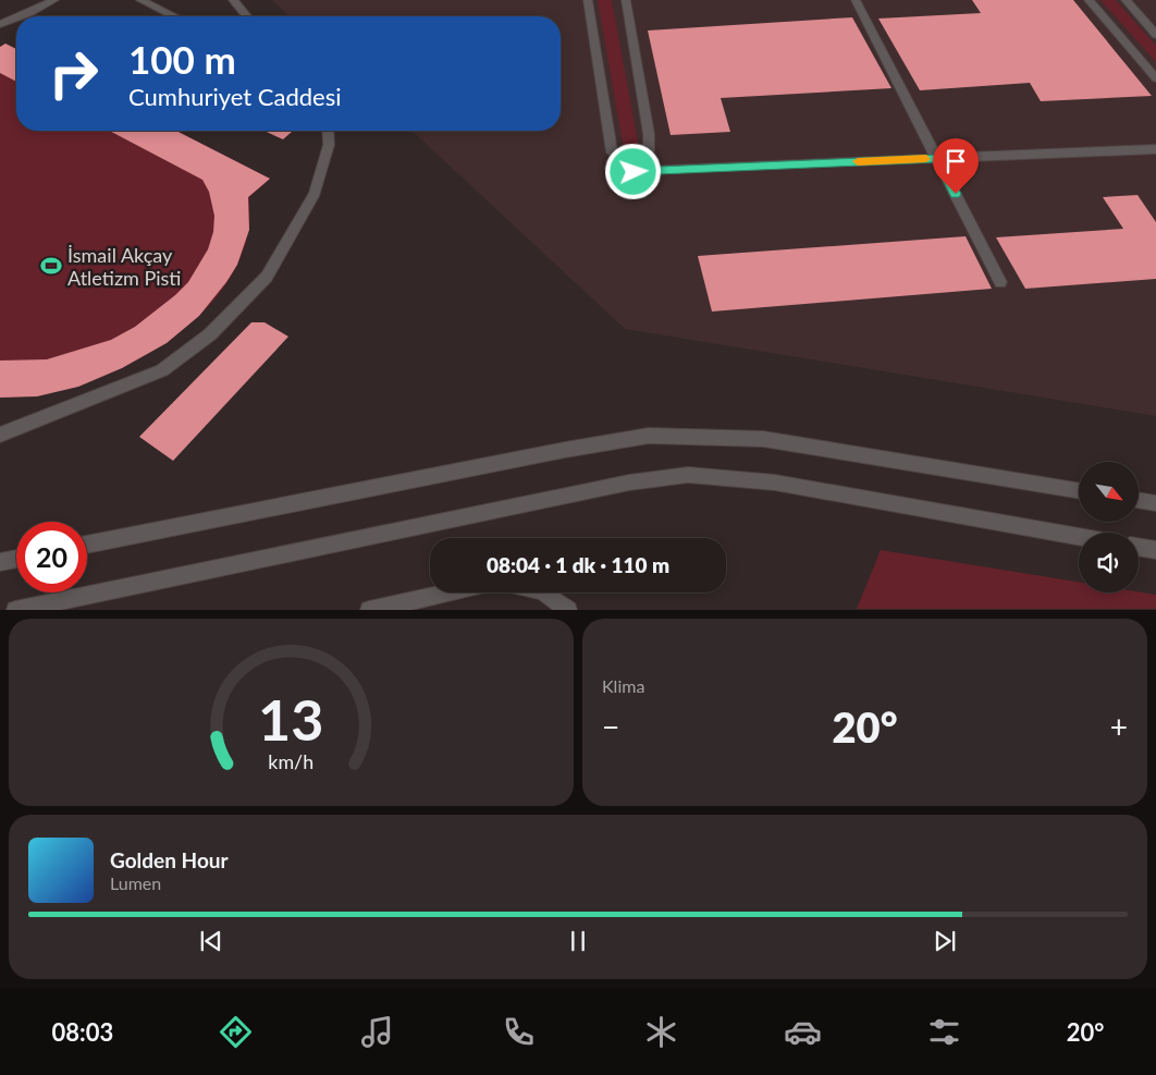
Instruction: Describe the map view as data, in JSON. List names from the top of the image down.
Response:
{
  "places": {
    "sports": ["İsmail Akçay Atletizm Pisti"]
  },
  "north": "bottom right",
  "page": {
    "turn": ["100 m", "Cumhuriyet Caddesi"],
    "limit": "20",
    "trip": "08:04 · 1 dk · 110 m",
    "tile": "Klima",
    "heat": ["−", "20°", "+"],
    "song": ["Golden Hour", "Lumen"],
    "tabs": ["08:03", "20°"],
    "gauge": ["13", "km/h"]
  }
}
